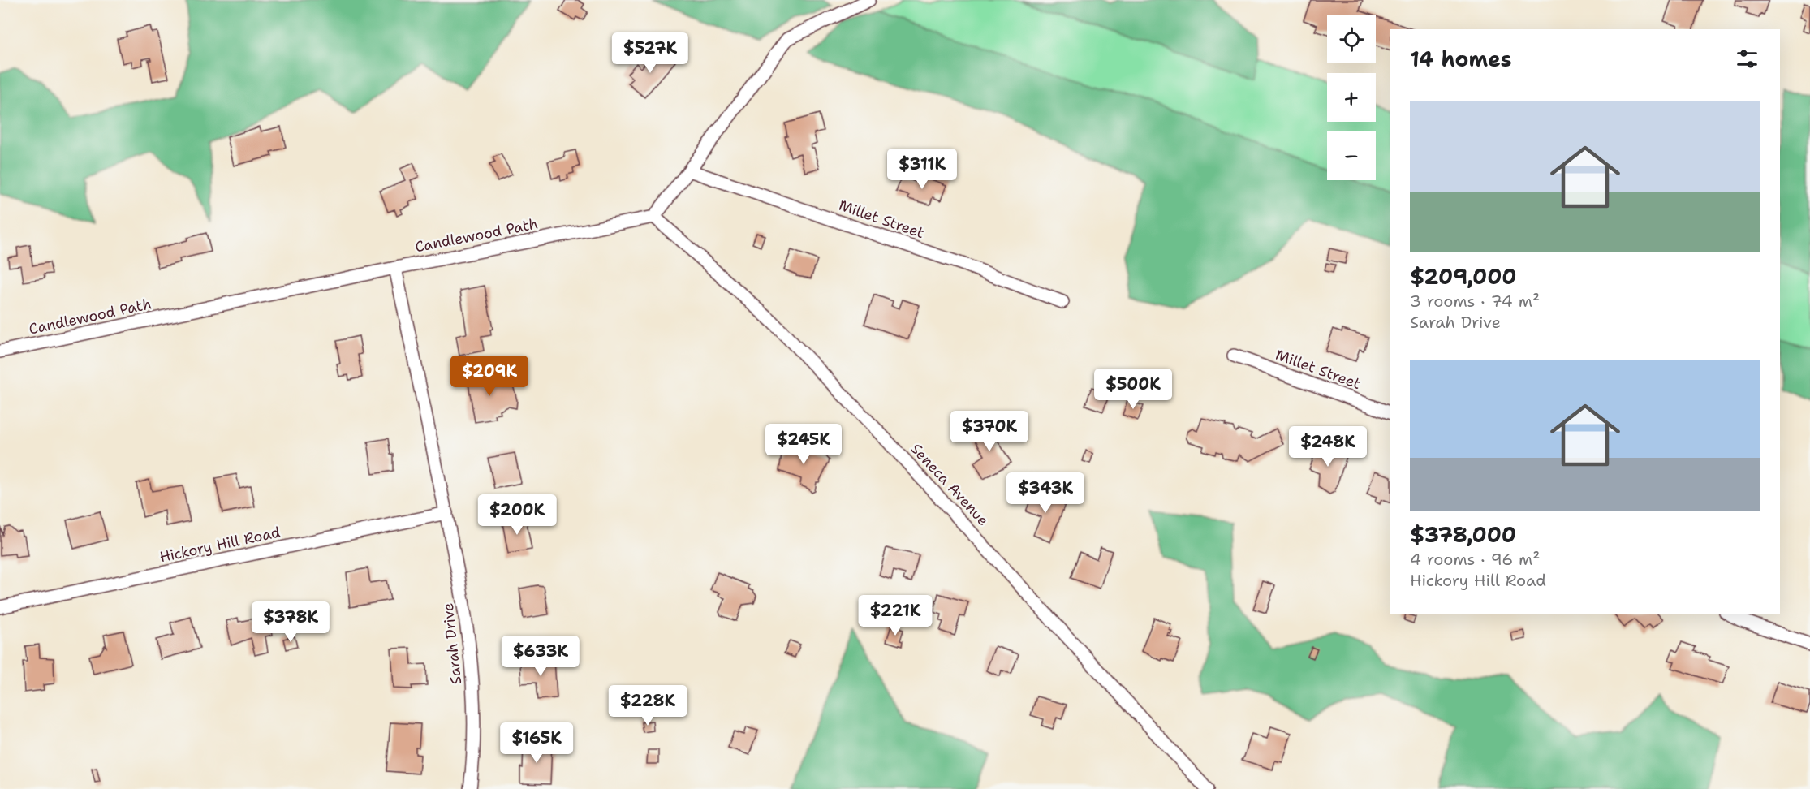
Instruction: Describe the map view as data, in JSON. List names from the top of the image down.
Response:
{
  "streets": {
    "street": [
      "Millet Street",
      "Candlewood Path",
      "Seneca Avenue",
      "Hickory Hill Road",
      "Sarah Drive"
    ]
  },
  "crossings": [
    ["Candlewood Path", "Seneca Avenue"],
    ["Candlewood Path", "Sarah Drive"],
    ["Hickory Hill Road", "Sarah Drive"]
  ],
  "page": {
    "map_buttons": ["+", "−"],
    "heading": "14 homes",
    "price": [
      "$527K",
      "$311K",
      "$209K",
      "$500K",
      "$370K",
      "$245K",
      "$248K",
      "$343K",
      "$200K",
      "$221K",
      "$378K",
      "$633K",
      "$228K",
      "$165K"
    ],
    "list": [
      {
        "name": "$209,000",
        "note": "3 rooms · 74 m² · Sarah Drive"
      },
      {
        "name": "$378,000",
        "note": "4 rooms · 96 m² · Hickory Hill Road"
      }
    ]
  }
}
